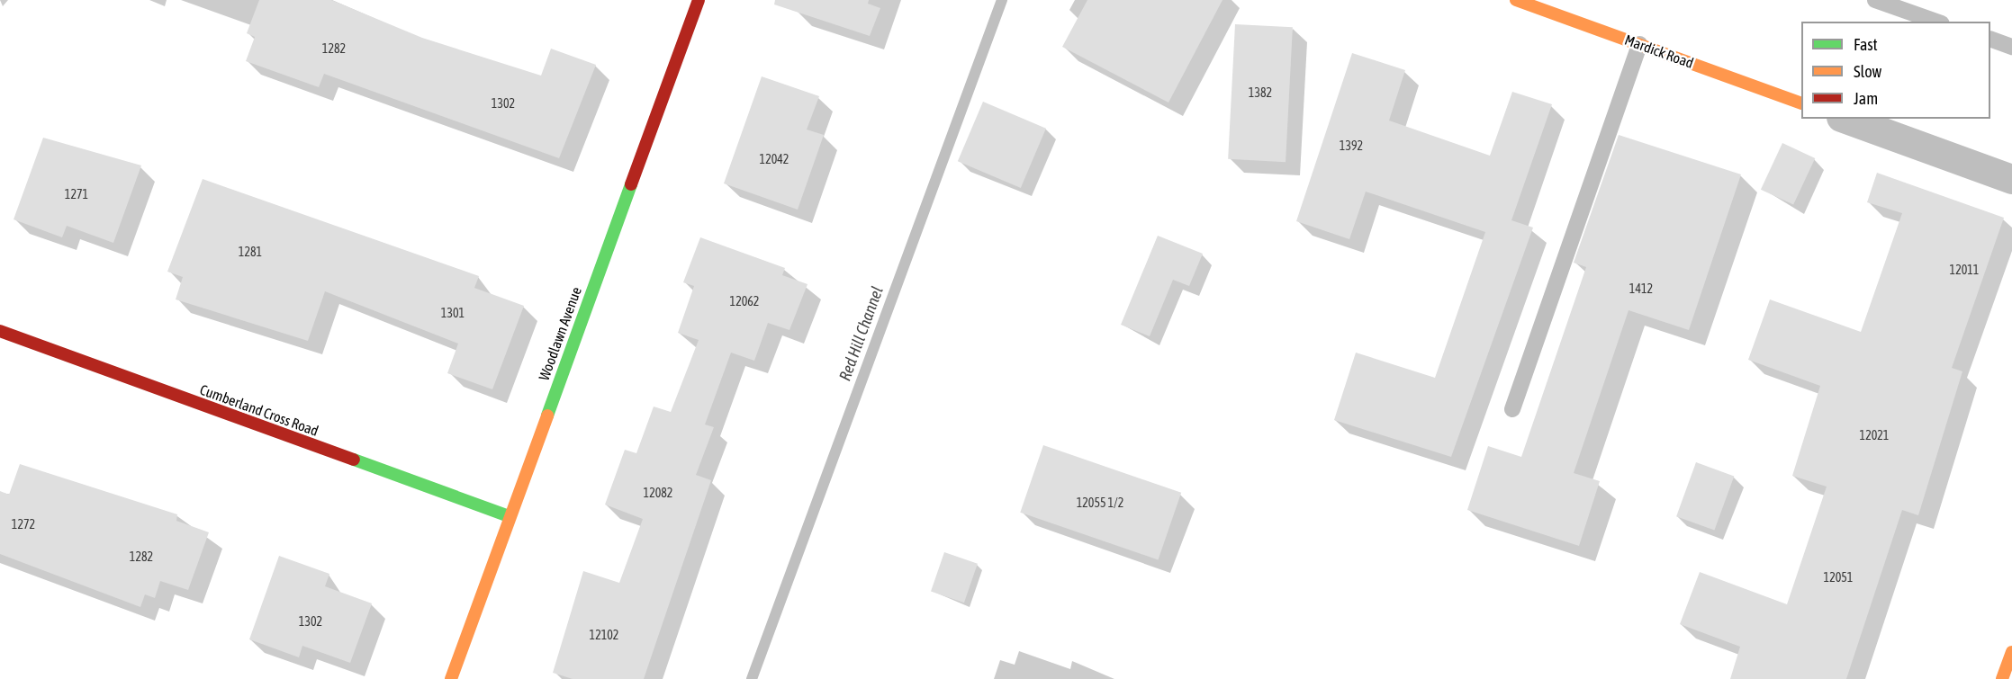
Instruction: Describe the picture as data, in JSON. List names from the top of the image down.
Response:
{
  "streets": {
    "street": ["Mardick Road", "Woodlawn Avenue", "Cumberland Cross Road"]
  },
  "crossings": [
    ["Woodlawn Avenue", "Cumberland Cross Road"]
  ],
  "water": ["Red Hill Channel"],
  "house_numbers": [
    "1282",
    "1382",
    "1302",
    "1392",
    "12042",
    "1271",
    "1281",
    "12011",
    "1412",
    "12062",
    "1301",
    "12021",
    "12082",
    "12055 1/2",
    "1272",
    "1282",
    "12051",
    "1302",
    "12102"
  ],
  "legend": ["Fast", "Slow", "Jam"]
}
